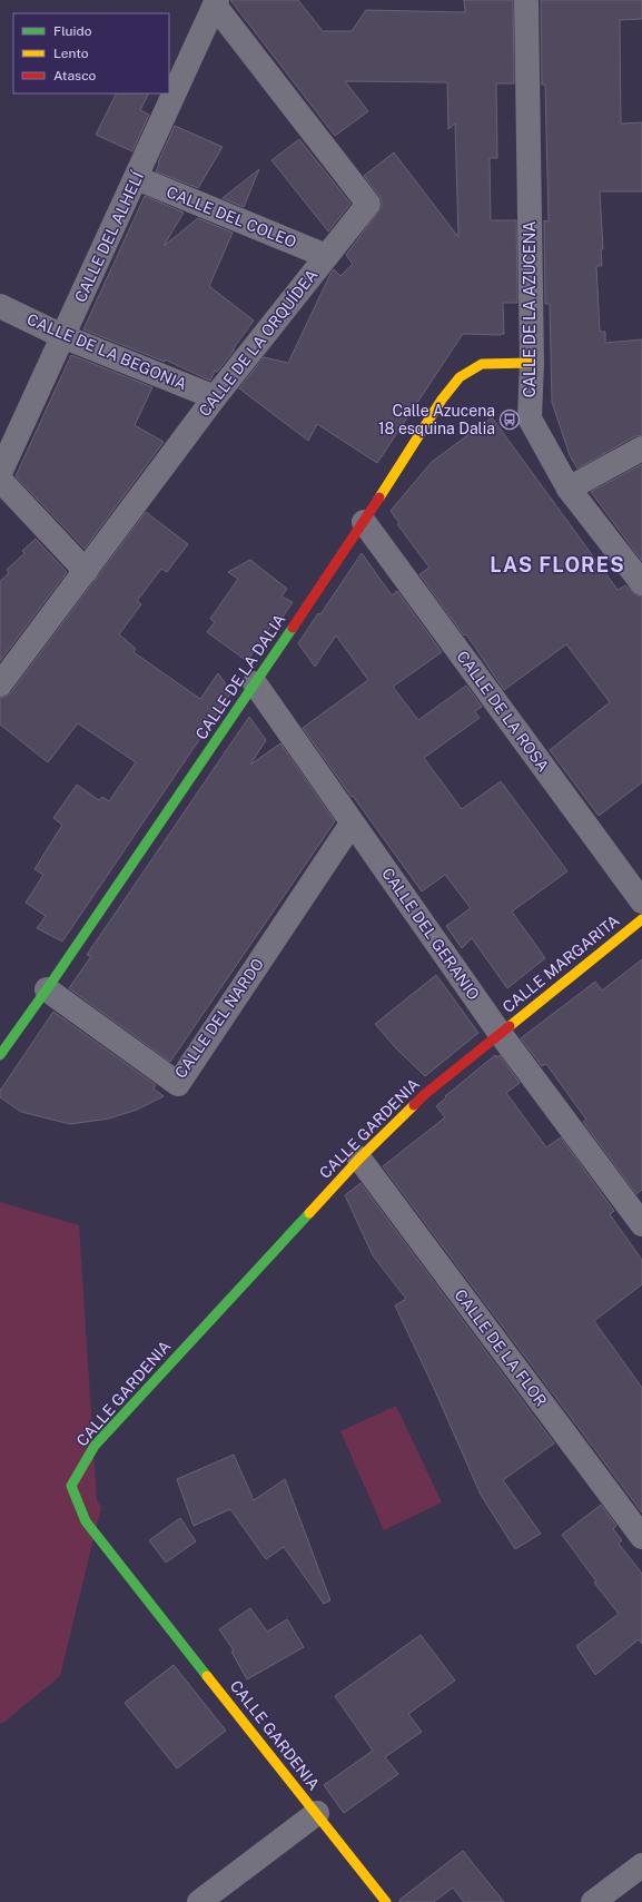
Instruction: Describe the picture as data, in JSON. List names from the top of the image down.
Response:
{
  "streets": {
    "street": [
      "CALLE DEL COLEO",
      "CALLE DEL ALHELÍ",
      "CALLE DE LA AZUCENA",
      "CALLE DE LA ORQUÍDEA",
      "CALLE DE LA BEGONIA",
      "CALLE DE LA DALIA",
      "CALLE DE LA ROSA",
      "CALLE DEL GERANIO",
      "CALLE MARGARITA",
      "CALLE DEL NARDO",
      "CALLE GARDENIA",
      "CALLE DE LA FLOR"
    ]
  },
  "crossings": [
    ["CALLE DEL COLEO", "CALLE DEL ALHELÍ"],
    ["CALLE DEL COLEO", "CALLE DE LA ORQUÍDEA"],
    ["CALLE DEL ALHELÍ", "CALLE DE LA ORQUÍDEA"],
    ["CALLE DEL ALHELÍ", "CALLE DE LA BEGONIA"],
    ["CALLE DE LA AZUCENA", "CALLE DE LA DALIA"],
    ["CALLE DE LA ORQUÍDEA", "CALLE DE LA BEGONIA"],
    ["CALLE DE LA DALIA", "CALLE DE LA ROSA"],
    ["CALLE DE LA DALIA", "CALLE DEL GERANIO"],
    ["CALLE DE LA DALIA", "CALLE DEL NARDO"],
    ["CALLE DEL GERANIO", "CALLE MARGARITA"],
    ["CALLE DEL GERANIO", "CALLE DEL NARDO"],
    ["CALLE DEL GERANIO", "CALLE GARDENIA"],
    ["CALLE MARGARITA", "CALLE GARDENIA"],
    ["CALLE GARDENIA", "CALLE DE LA FLOR"]
  ],
  "districts": ["LAS FLORES"],
  "places": {
    "bus stop": ["Calle Azucena 18 esquina Dalia"]
  },
  "legend": ["Fluido", "Lento", "Atasco"]
}
